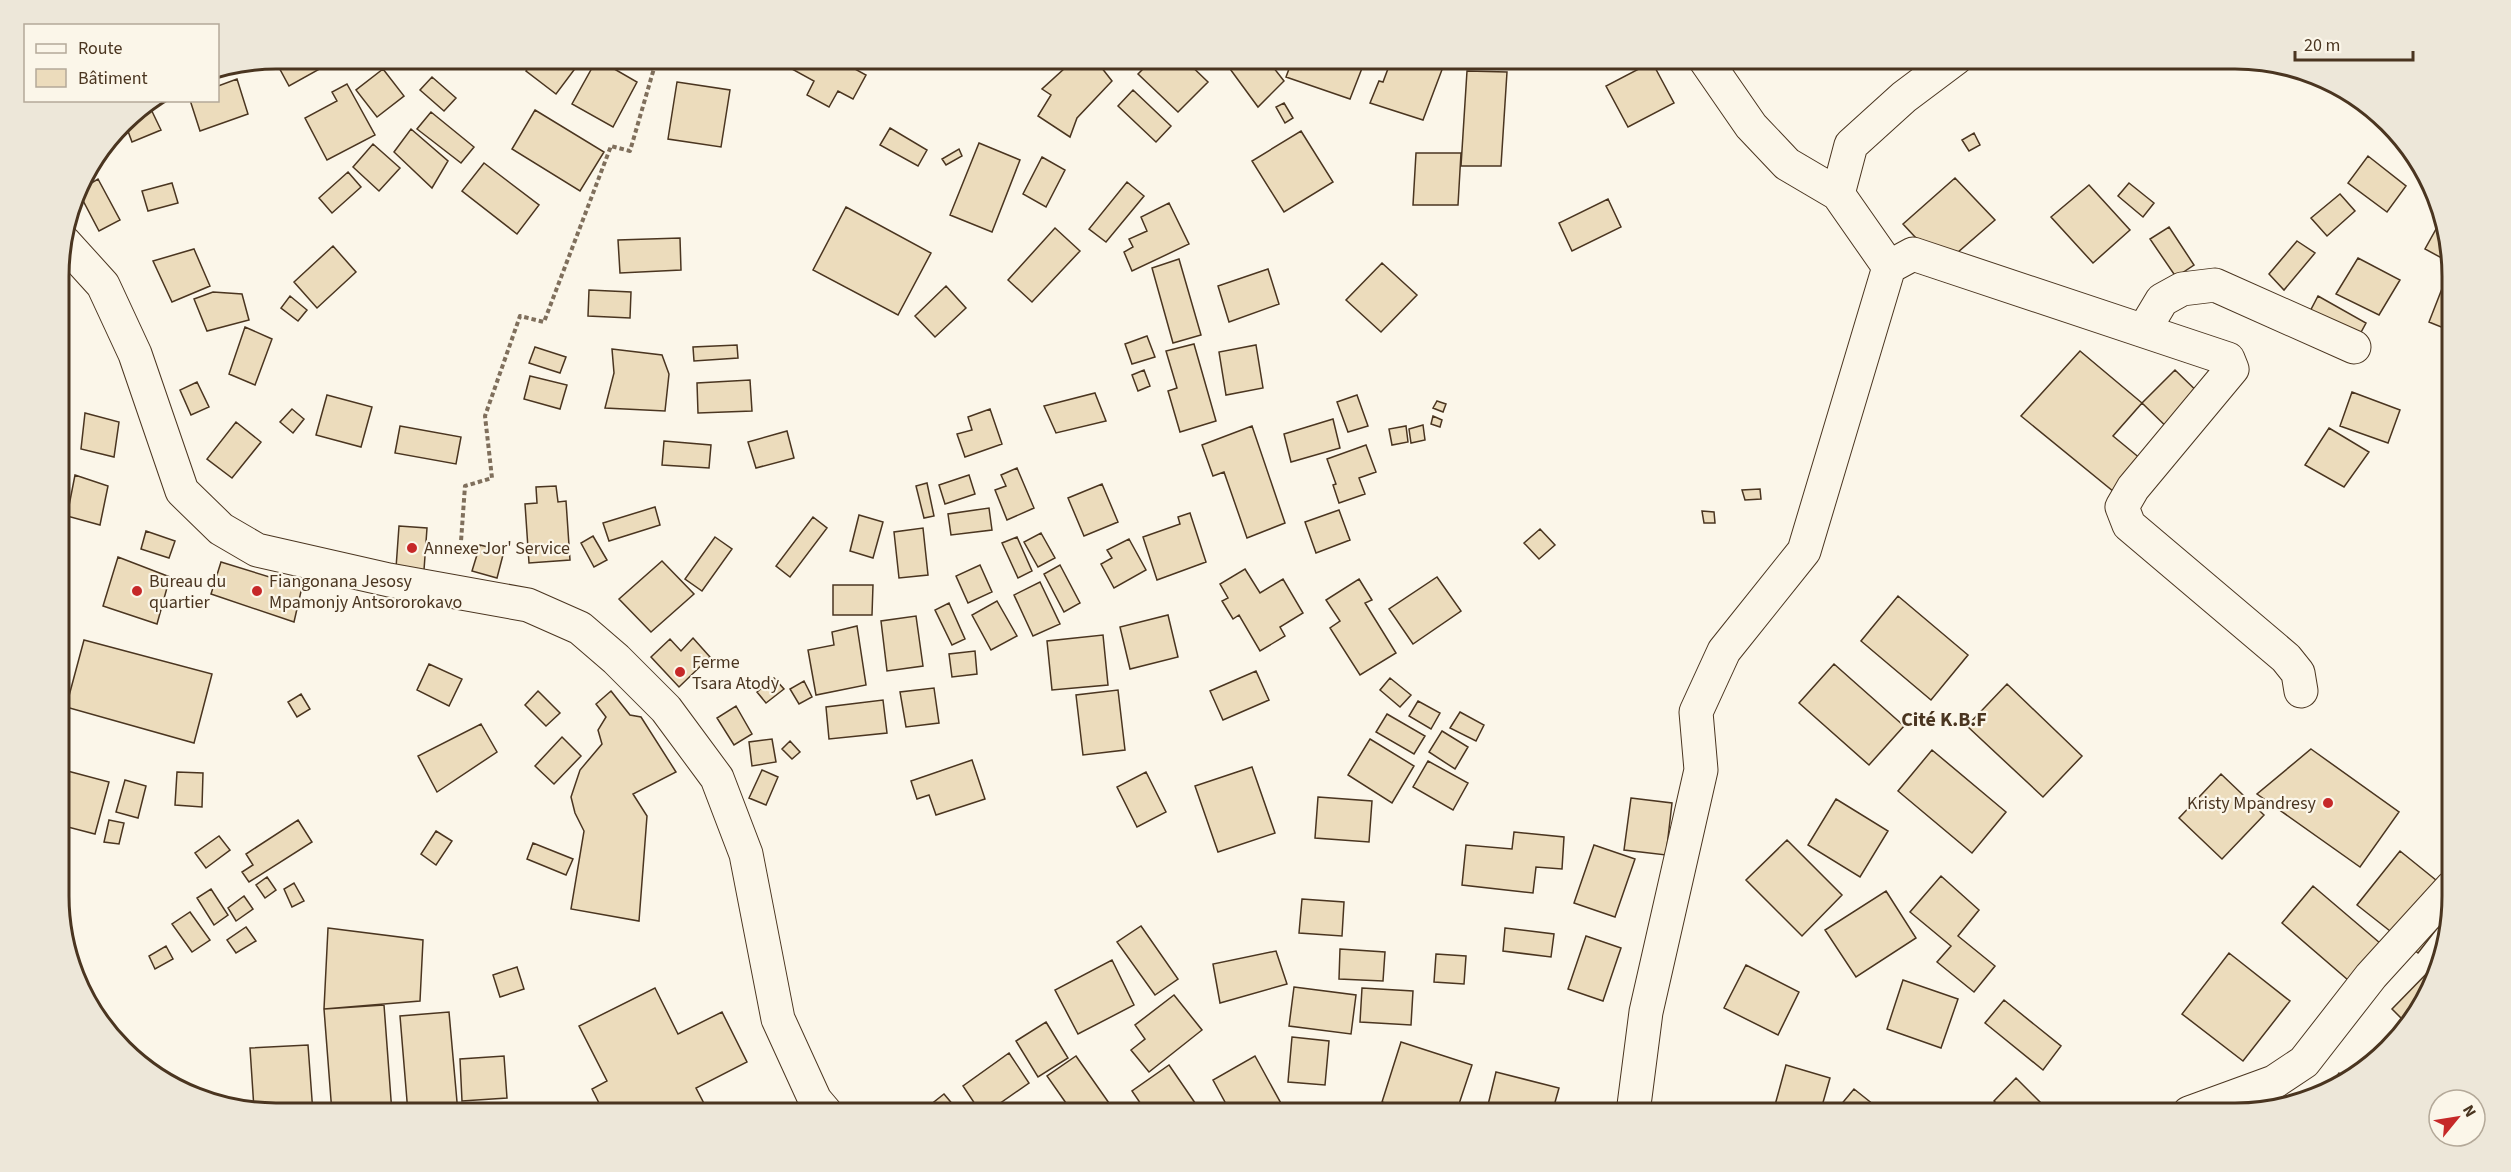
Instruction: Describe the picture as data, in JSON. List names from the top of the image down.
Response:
{
  "districts": ["Cité K.B.F"],
  "places": [
    "Annexe Jor' Service",
    "Bureau du quartier",
    "Fiangonana Jesosy Mpamonjy Antsororokavo",
    "Ferme Tsara Atody",
    "Kristy Mpandresy"
  ],
  "legend": ["Route", "Bâtiment"],
  "scale_bar": "20 m",
  "north": "top right"
}
